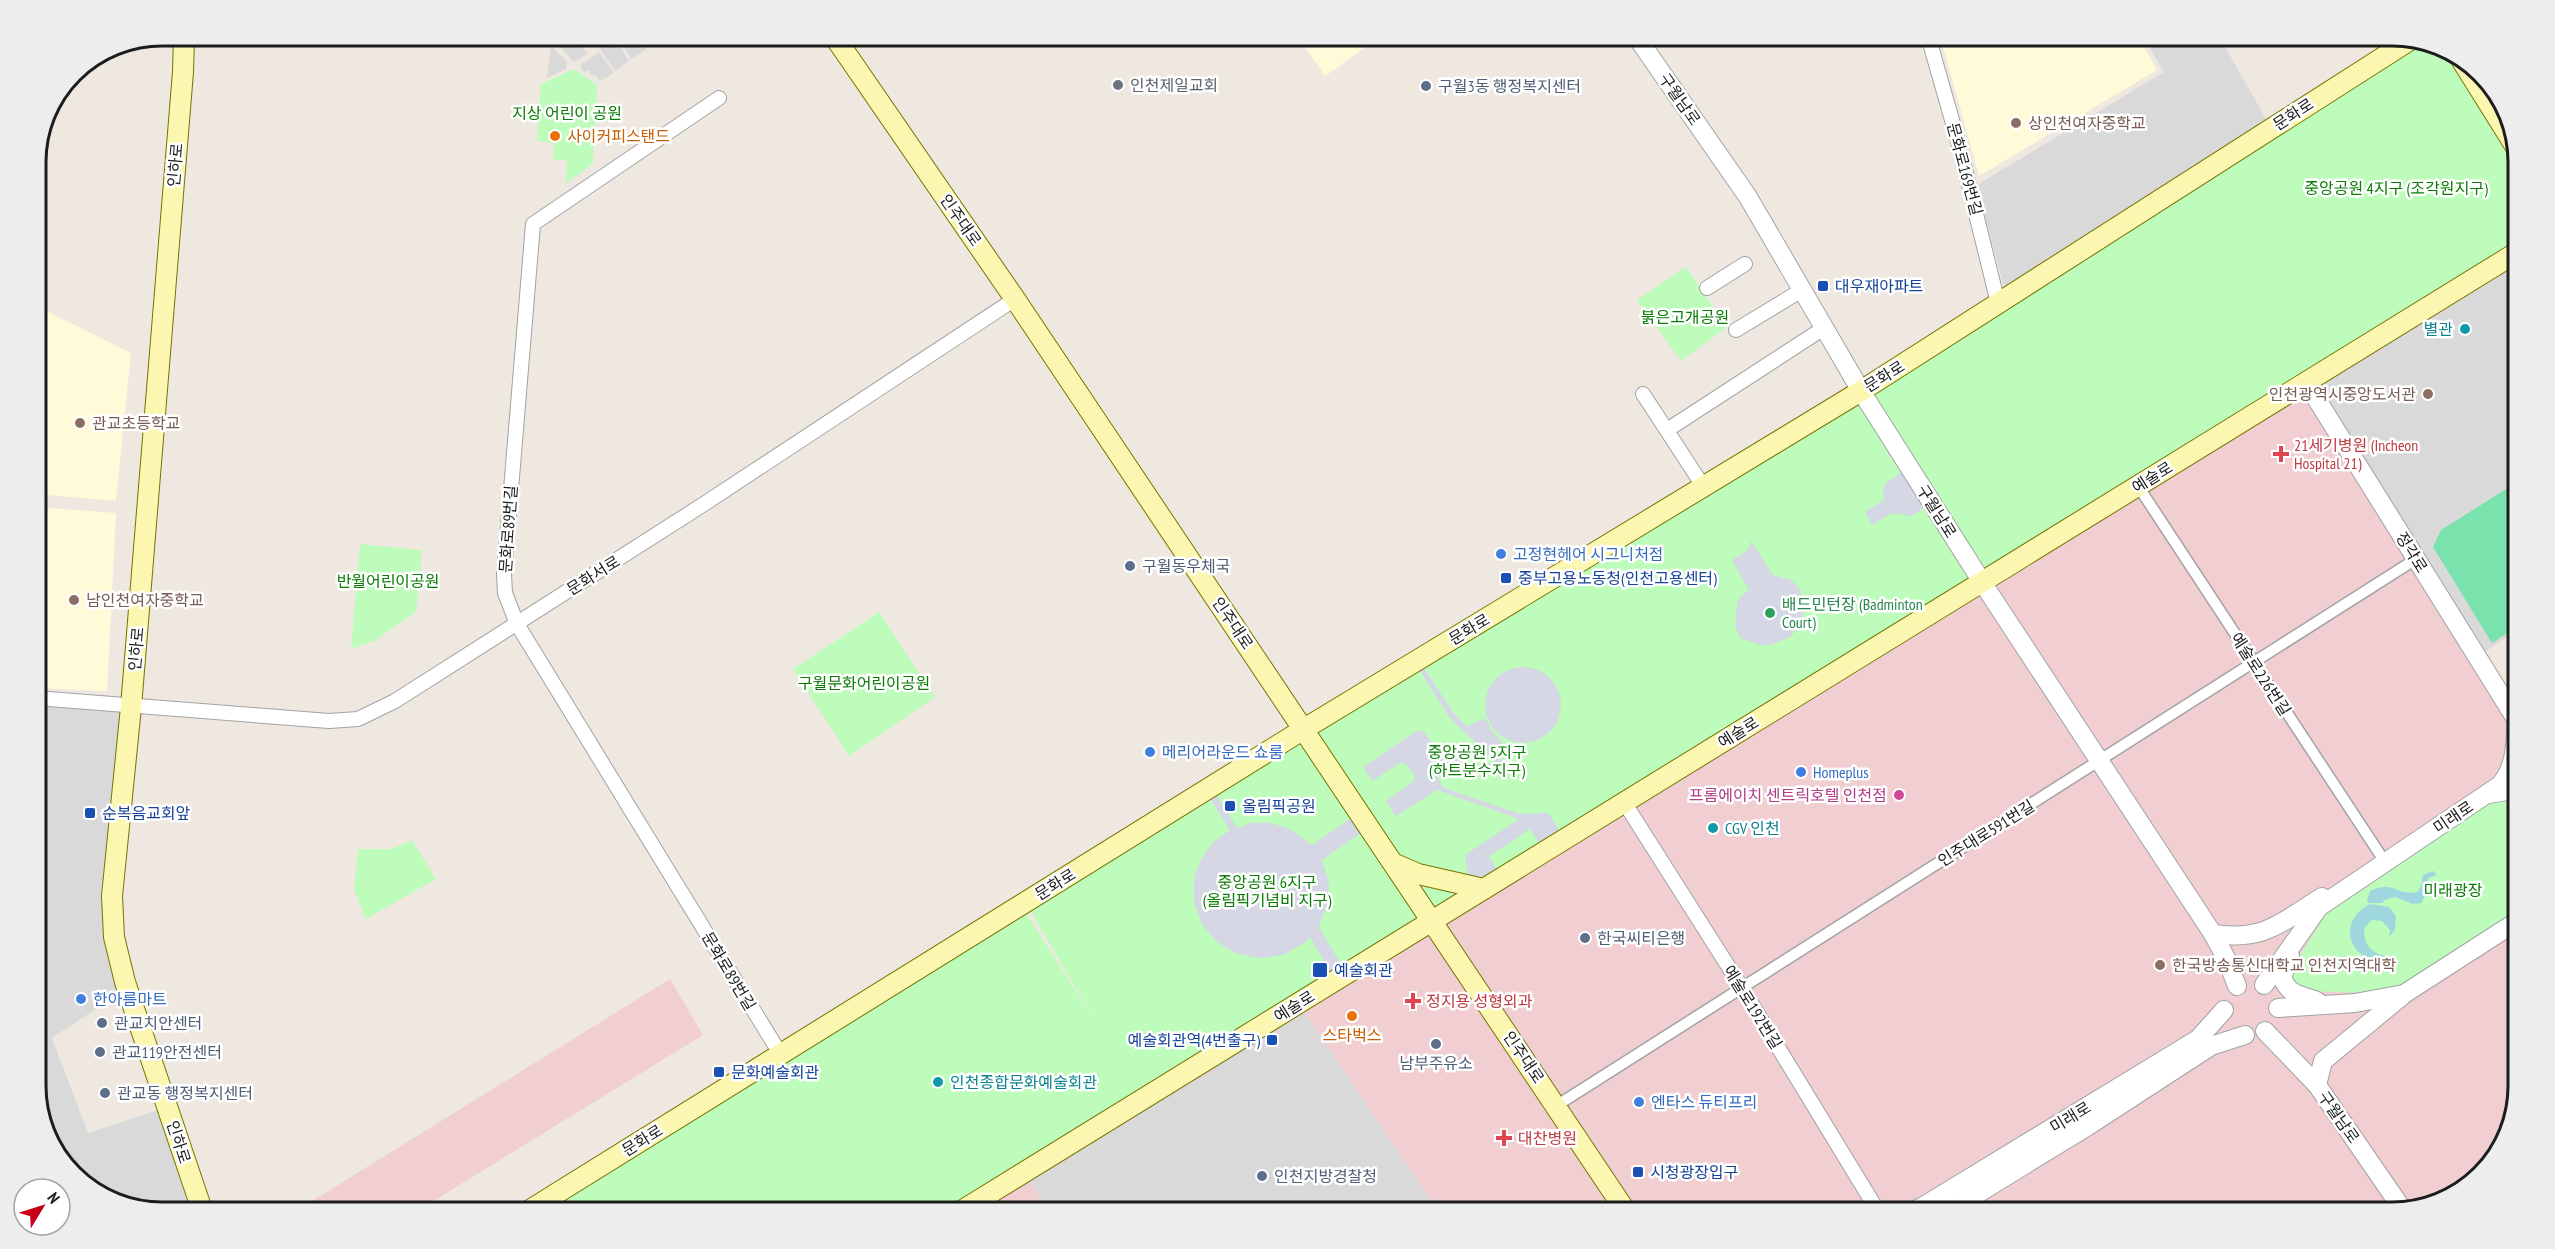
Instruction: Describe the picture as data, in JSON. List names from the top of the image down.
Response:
{
  "streets": {
    "main road": [
      "문화로",
      "인하로",
      "인주대로",
      "예술로"
    ],
    "street": [
      "구월남로",
      "문화로169번길",
      "문화로89번길",
      "정각로",
      "문화서로",
      "예술로226번길",
      "미래로",
      "인주대로591번길",
      "예술로192번길"
    ]
  },
  "crossings": [
    ["구월남로", "문화로"],
    ["구월남로", "예술로"],
    ["구월남로", "미래로"],
    ["구월남로", "인주대로591번길"],
    ["문화로", "문화로169번길"],
    ["문화로", "인주대로"],
    ["문화로", "문화로89번길"],
    ["인하로", "문화서로"],
    ["인주대로", "예술로"],
    ["인주대로", "문화서로"],
    ["인주대로", "인주대로591번길"],
    ["예술로", "정각로"],
    ["예술로", "예술로226번길"],
    ["예술로", "예술로192번길"],
    ["문화로89번길", "문화서로"],
    ["정각로", "인주대로591번길"],
    ["예술로226번길", "미래로"],
    ["예술로226번길", "인주대로591번길"],
    ["인주대로591번길", "예술로192번길"]
  ],
  "parks": [
    "지상 어린이 공원",
    "중앙공원 4지구 (조각원지구)",
    "붉은고개공원",
    "반월어린이공원",
    "구월문화어린이공원",
    "중앙공원 5지구 (하트분수지구)",
    "중앙공원 6지구 (올림픽기념비 지구)",
    "미래광장"
  ],
  "places": {
    "other": [
      "인천제일교회",
      "구월3동 행정복지센터",
      "상인천여자중학교",
      "사이커피스탠드",
      "별관",
      "인천광역시중앙도서관",
      "관교초등학교",
      "고정현헤어 시그니처점",
      "구월동우체국",
      "남인천여자중학교",
      "배드민턴장 (Badminton Court)",
      "메리어라운드 쇼룸",
      "Homeplus",
      "프롬에이치 센트릭호텔 인천점",
      "CGV 인천",
      "한국씨티은행",
      "한국방송통신대학교 인천지역대학",
      "한아름마트",
      "스타벅스",
      "관교치안센터",
      "남부주유소",
      "관교119안전센터",
      "인천종합문화예술회관",
      "관교동 행정복지센터",
      "엔타스 듀티프리",
      "인천지방경찰청"
    ],
    "transit": [
      "대우재아파트",
      "중부고용노동청(인천고용센터)",
      "올림픽공원",
      "순복음교회앞",
      "예술회관",
      "예술회관역(4번출구)",
      "문화예술회관",
      "시청광장입구"
    ],
    "health": ["21세기병원 (Incheon Hospital 21)", "정지용 성형외과", "대찬병원"]
  },
  "north": "top right"
}
